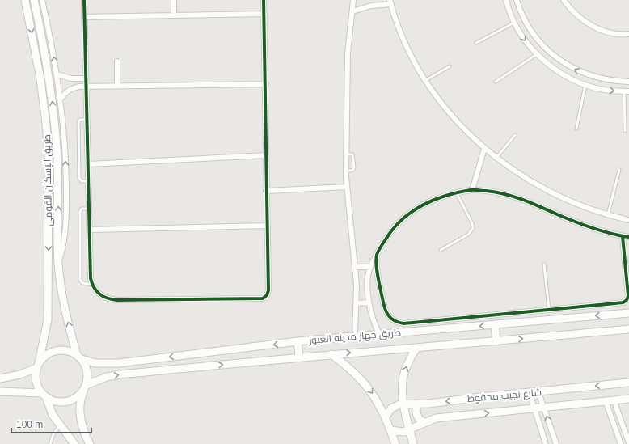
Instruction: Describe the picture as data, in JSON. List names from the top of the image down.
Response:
{
  "streets": {
    "main road": ["طريق الإسكان القومى", "طريق جهاز مدينه العبور", "شارع نجيب محفوظ"]
  },
  "crossings": [
    ["طريق الإسكان القومى", "طريق جهاز مدينه العبور"]
  ],
  "scale_bar": "100 m"
}
